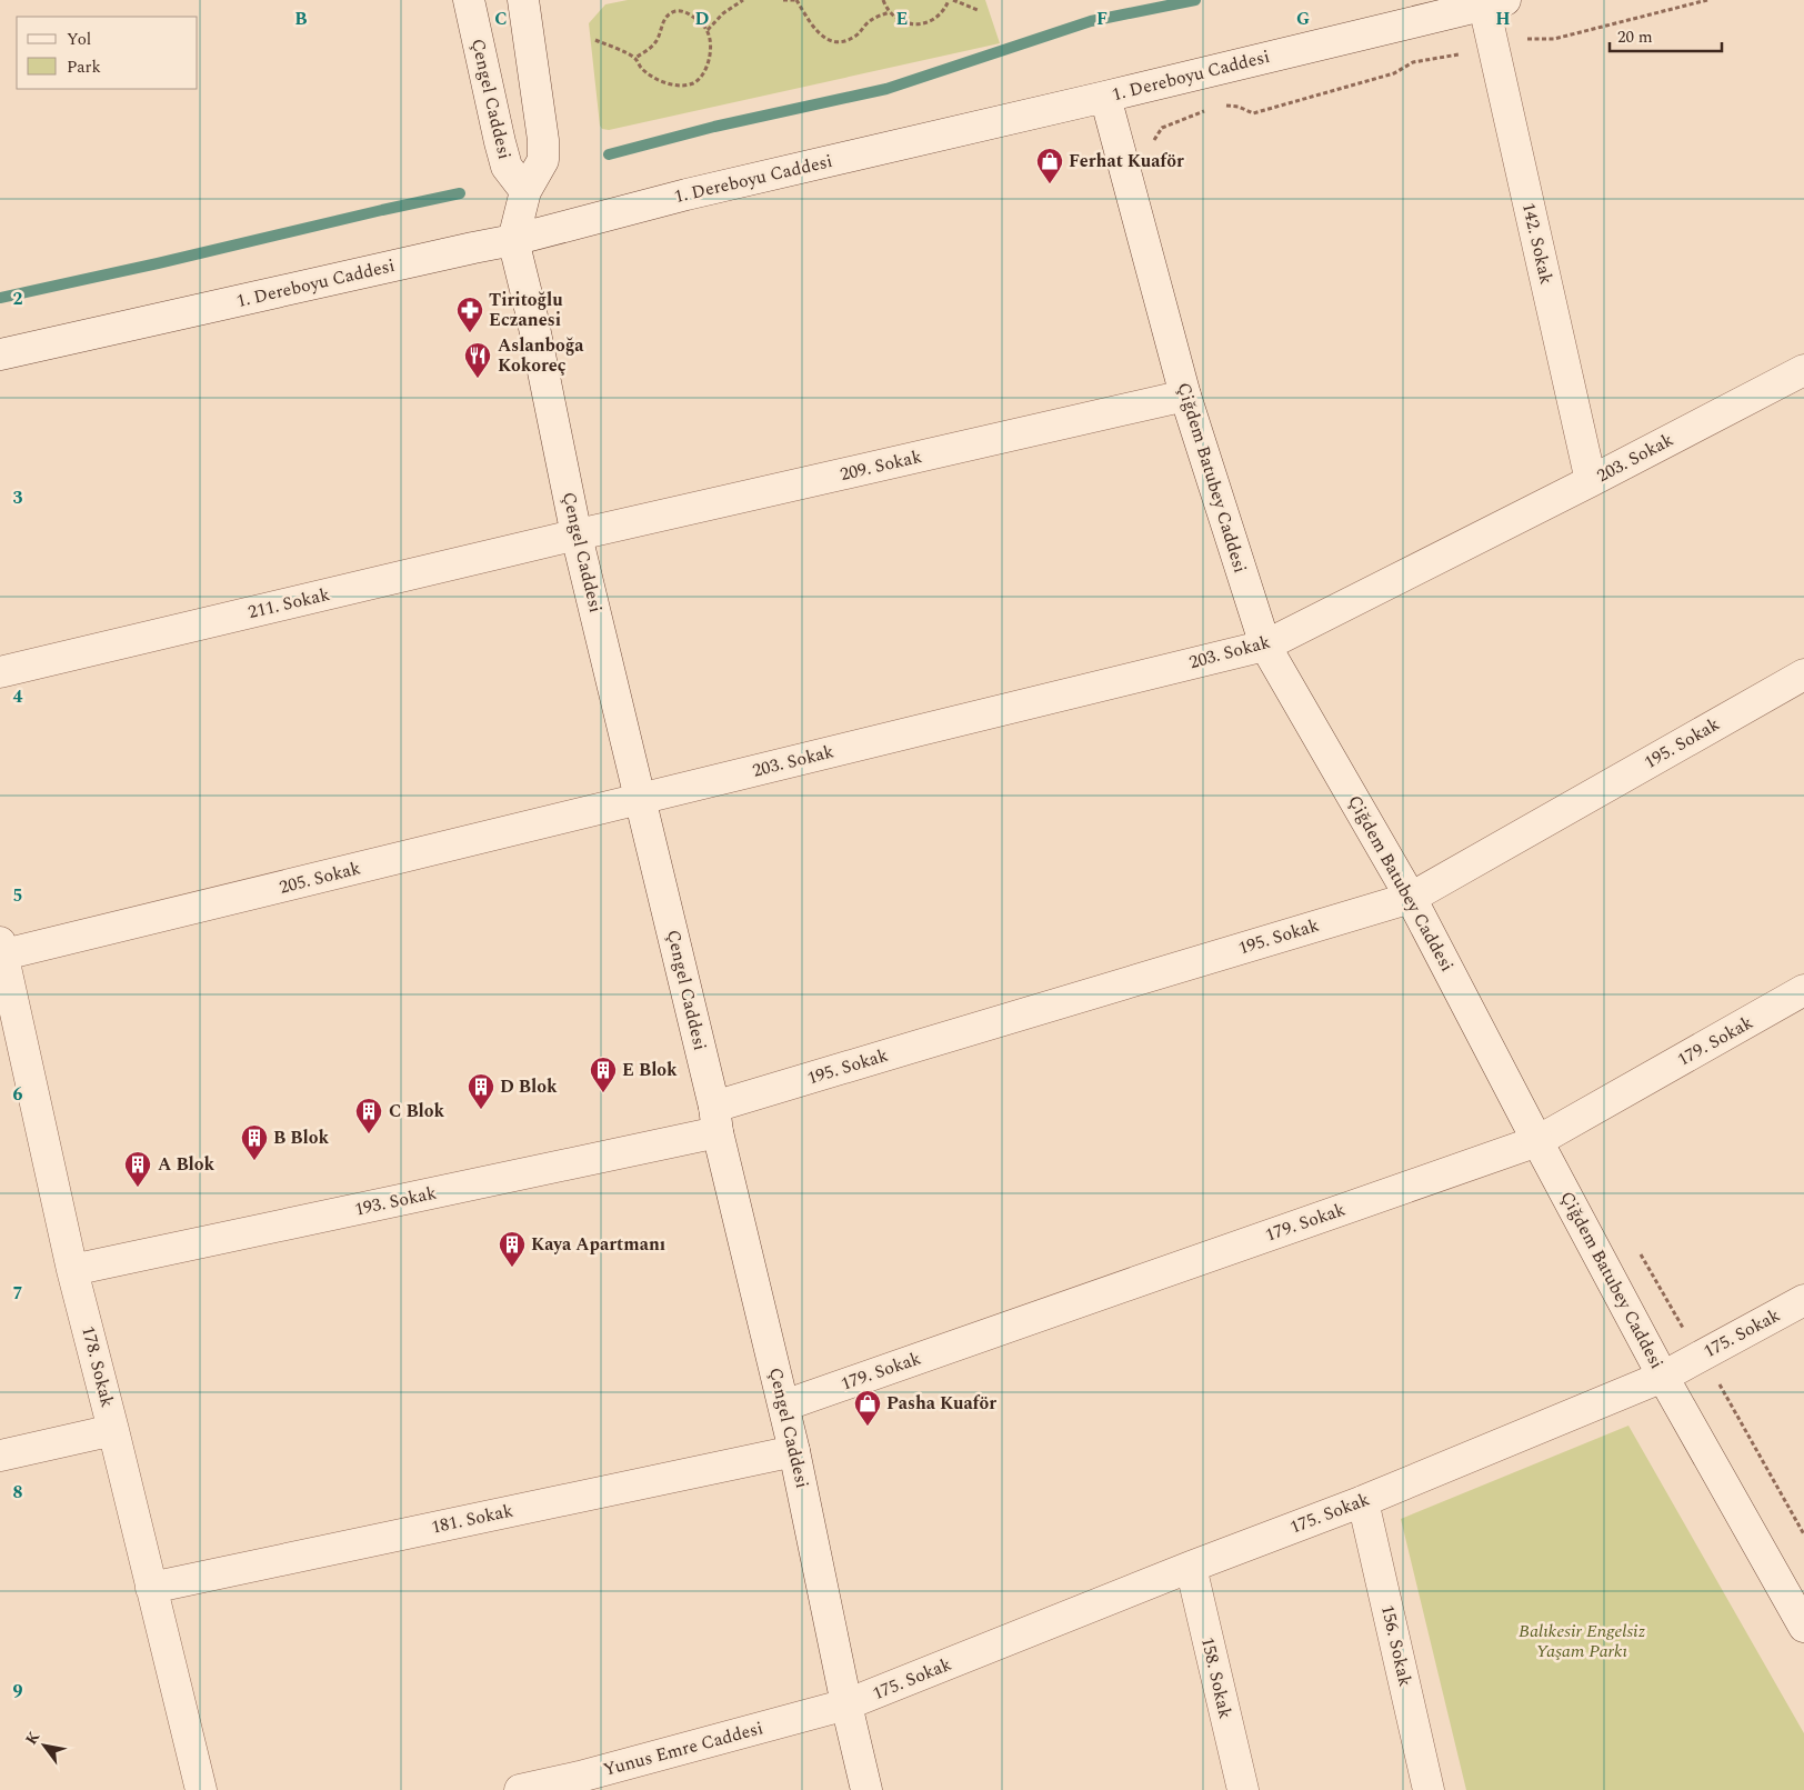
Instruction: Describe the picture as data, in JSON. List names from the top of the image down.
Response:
{
  "streets": {
    "street": [
      "1. Dereboyu Caddesi",
      "Çengel Caddesi",
      "142. Sokak",
      "203. Sokak",
      "209. Sokak",
      "Çiğdem Batubey Caddesi",
      "211. Sokak",
      "195. Sokak",
      "205. Sokak",
      "179. Sokak",
      "193. Sokak",
      "175. Sokak",
      "178. Sokak",
      "181. Sokak",
      "156. Sokak",
      "158. Sokak",
      "Yunus Emre Caddesi"
    ]
  },
  "crossings": [
    ["1. Dereboyu Caddesi", "Çengel Caddesi"],
    ["1. Dereboyu Caddesi", "142. Sokak"],
    ["1. Dereboyu Caddesi", "Çiğdem Batubey Caddesi"],
    ["Çengel Caddesi", "203. Sokak"],
    ["Çengel Caddesi", "209. Sokak"],
    ["Çengel Caddesi", "211. Sokak"],
    ["Çengel Caddesi", "195. Sokak"],
    ["Çengel Caddesi", "205. Sokak"],
    ["Çengel Caddesi", "179. Sokak"],
    ["Çengel Caddesi", "193. Sokak"],
    ["Çengel Caddesi", "175. Sokak"],
    ["Çengel Caddesi", "181. Sokak"],
    ["Çengel Caddesi", "Yunus Emre Caddesi"],
    ["142. Sokak", "203. Sokak"],
    ["203. Sokak", "Çiğdem Batubey Caddesi"],
    ["203. Sokak", "205. Sokak"],
    ["209. Sokak", "Çiğdem Batubey Caddesi"],
    ["209. Sokak", "211. Sokak"],
    ["Çiğdem Batubey Caddesi", "195. Sokak"],
    ["Çiğdem Batubey Caddesi", "179. Sokak"],
    ["Çiğdem Batubey Caddesi", "175. Sokak"],
    ["195. Sokak", "193. Sokak"],
    ["205. Sokak", "178. Sokak"],
    ["193. Sokak", "178. Sokak"],
    ["175. Sokak", "156. Sokak"],
    ["175. Sokak", "158. Sokak"],
    ["175. Sokak", "Yunus Emre Caddesi"],
    ["178. Sokak", "181. Sokak"]
  ],
  "parks": ["Balıkesir Engelsiz Yaşam Parkı"],
  "places": {
    "shop": ["Ferhat Kuaför", "Pasha Kuaför"],
    "pharmacy": ["Tiritoğlu Eczanesi"],
    "restaurant": ["Aslanboğa Kokoreç"],
    "building": [
      "E Blok",
      "D Blok",
      "C Blok",
      "B Blok",
      "A Blok",
      "Kaya Apartmanı"
    ]
  },
  "legend": ["Yol", "Park"],
  "scale_bar": "20 m",
  "north": "top left",
  "grid": {
    "columns": [
      "B",
      "C",
      "D",
      "E",
      "F",
      "G",
      "H"
    ],
    "rows": [
      "2",
      "3",
      "4",
      "5",
      "6",
      "7",
      "8",
      "9"
    ]
  }
}
